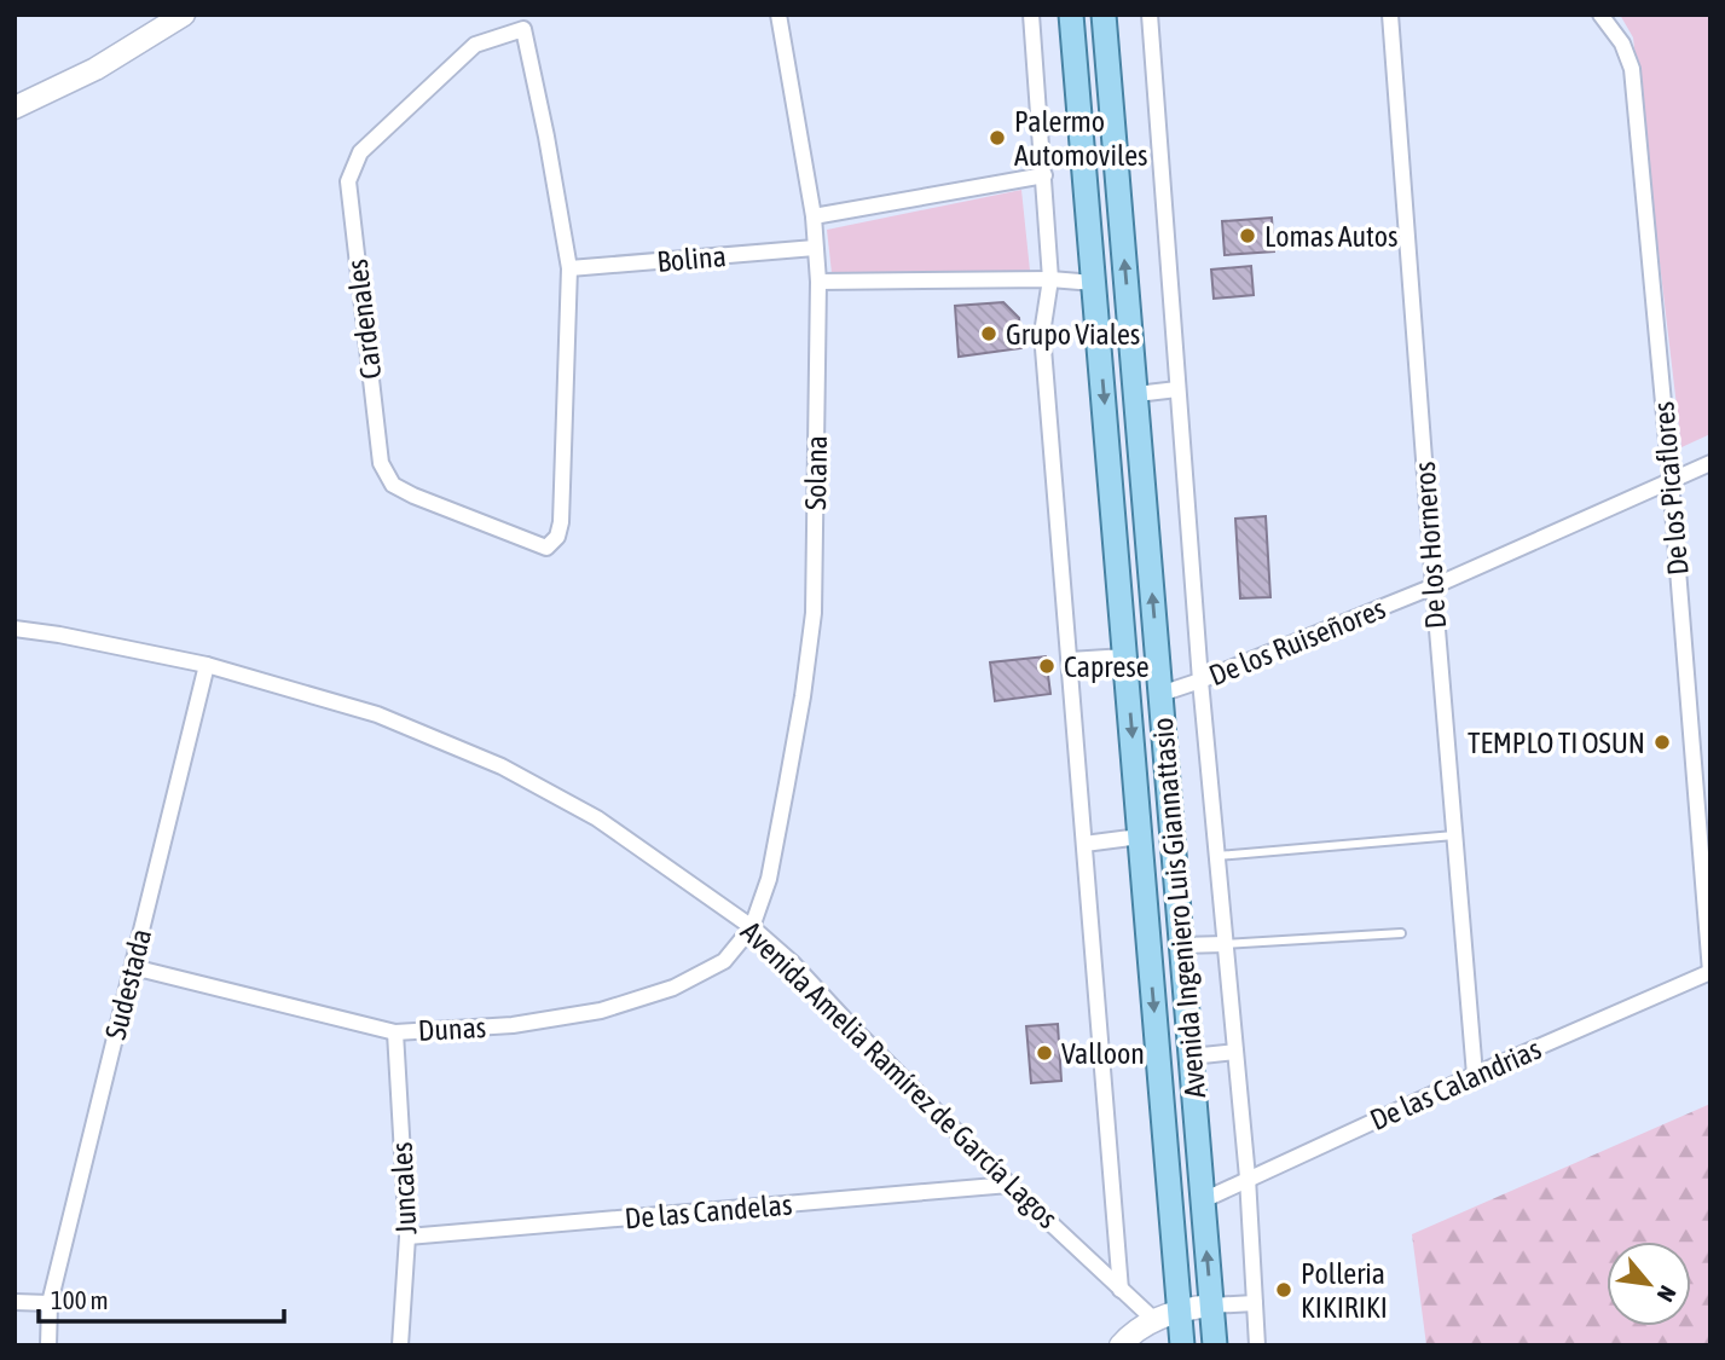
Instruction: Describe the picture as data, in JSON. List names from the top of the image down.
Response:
{
  "streets": {
    "main road": ["Avenida Ingeniero Luis Giannattasio"],
    "street": [
      "Bolina",
      "Cardenales",
      "Solana",
      "De los Picaflores",
      "De los Horneros",
      "De los Ruiseñores",
      "Sudestada",
      "Dunas",
      "Avenida Amelia Ramírez de García Lagos",
      "De las Calandrias",
      "Juncales",
      "De las Candelas"
    ]
  },
  "crossings": [
    ["Bolina", "Cardenales"],
    ["Bolina", "Solana"],
    ["Solana", "Dunas"],
    ["Solana", "Avenida Amelia Ramírez de García Lagos"],
    ["De los Picaflores", "De los Ruiseñores"],
    ["De los Picaflores", "De las Calandrias"],
    ["De los Horneros", "De los Ruiseñores"],
    ["De los Horneros", "De las Calandrias"],
    ["De los Ruiseñores", "Avenida Ingeniero Luis Giannattasio"],
    ["Avenida Ingeniero Luis Giannattasio", "De las Calandrias"],
    ["Sudestada", "Dunas"],
    ["Sudestada", "Avenida Amelia Ramírez de García Lagos"],
    ["Dunas", "Avenida Amelia Ramírez de García Lagos"],
    ["Dunas", "Juncales"],
    ["Avenida Amelia Ramírez de García Lagos", "De las Candelas"],
    ["Juncales", "De las Candelas"]
  ],
  "places": [
    "Palermo Automoviles",
    "Lomas Autos",
    "Grupo Viales",
    "Caprese",
    "TEMPLO TI OSUN",
    "Valloon",
    "Polleria KIKIRIKI"
  ],
  "scale_bar": "100 m",
  "north": "bottom right"
}
